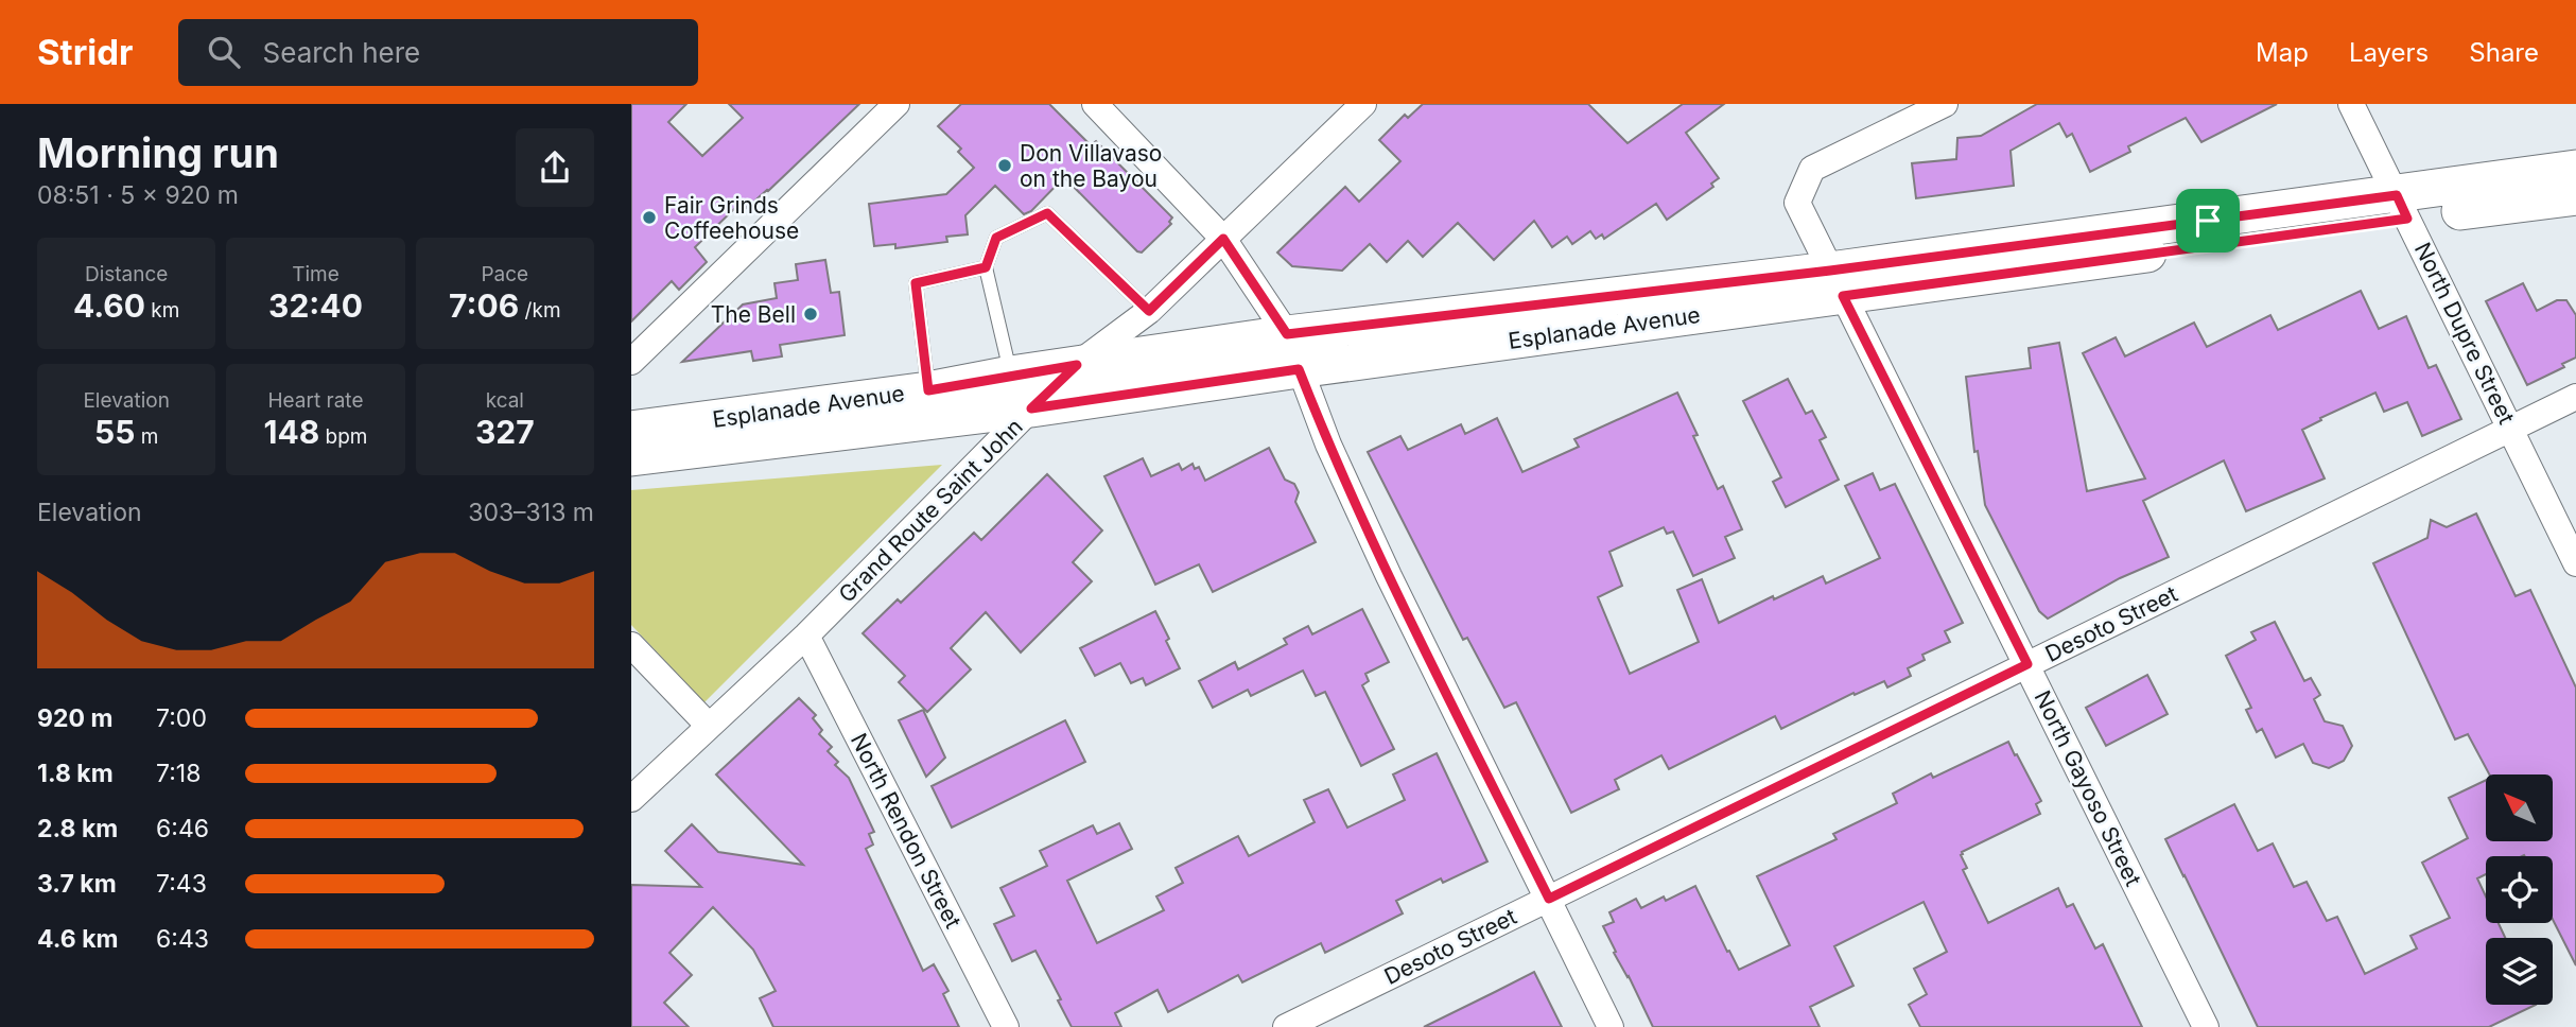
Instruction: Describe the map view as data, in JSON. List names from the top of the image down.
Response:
{
  "streets": {
    "street": [
      "Esplanade Avenue",
      "North Dupre Street",
      "Grand Route Saint John",
      "Desoto Street",
      "North Gayoso Street",
      "North Rendon Street"
    ]
  },
  "crossings": [
    ["Esplanade Avenue", "North Dupre Street"],
    ["Esplanade Avenue", "Grand Route Saint John"],
    ["Esplanade Avenue", "North Gayoso Street"],
    ["North Dupre Street", "Desoto Street"],
    ["Grand Route Saint John", "North Rendon Street"],
    ["Desoto Street", "North Gayoso Street"]
  ],
  "places": ["Don Villavaso on the Bayou", "Fair Grinds Coffeehouse", "The Bell"],
  "north": "top left",
  "page": {
    "header": "Stridr",
    "search": "Search here",
    "nav": ["Map", "Layers", "Share"],
    "heading": ["Morning run", "08:51 · 5 × 920 m"],
    "stats": [
      ["Distance", "4.60 km"],
      ["Time", "32:40"],
      ["Pace", "7:06 /km"],
      ["Elevation", "55 m"],
      ["Heart rate", "148 bpm"],
      ["kcal", "327"]
    ],
    "chart": ["Elevation", "303–313 m"],
    "list": [
      {
        "name": "920 m",
        "note": "7:00"
      },
      {
        "name": "1.8 km",
        "note": "7:18"
      },
      {
        "name": "2.8 km",
        "note": "6:46"
      },
      {
        "name": "3.7 km",
        "note": "7:43"
      },
      {
        "name": "4.6 km",
        "note": "6:43"
      }
    ]
  }
}
